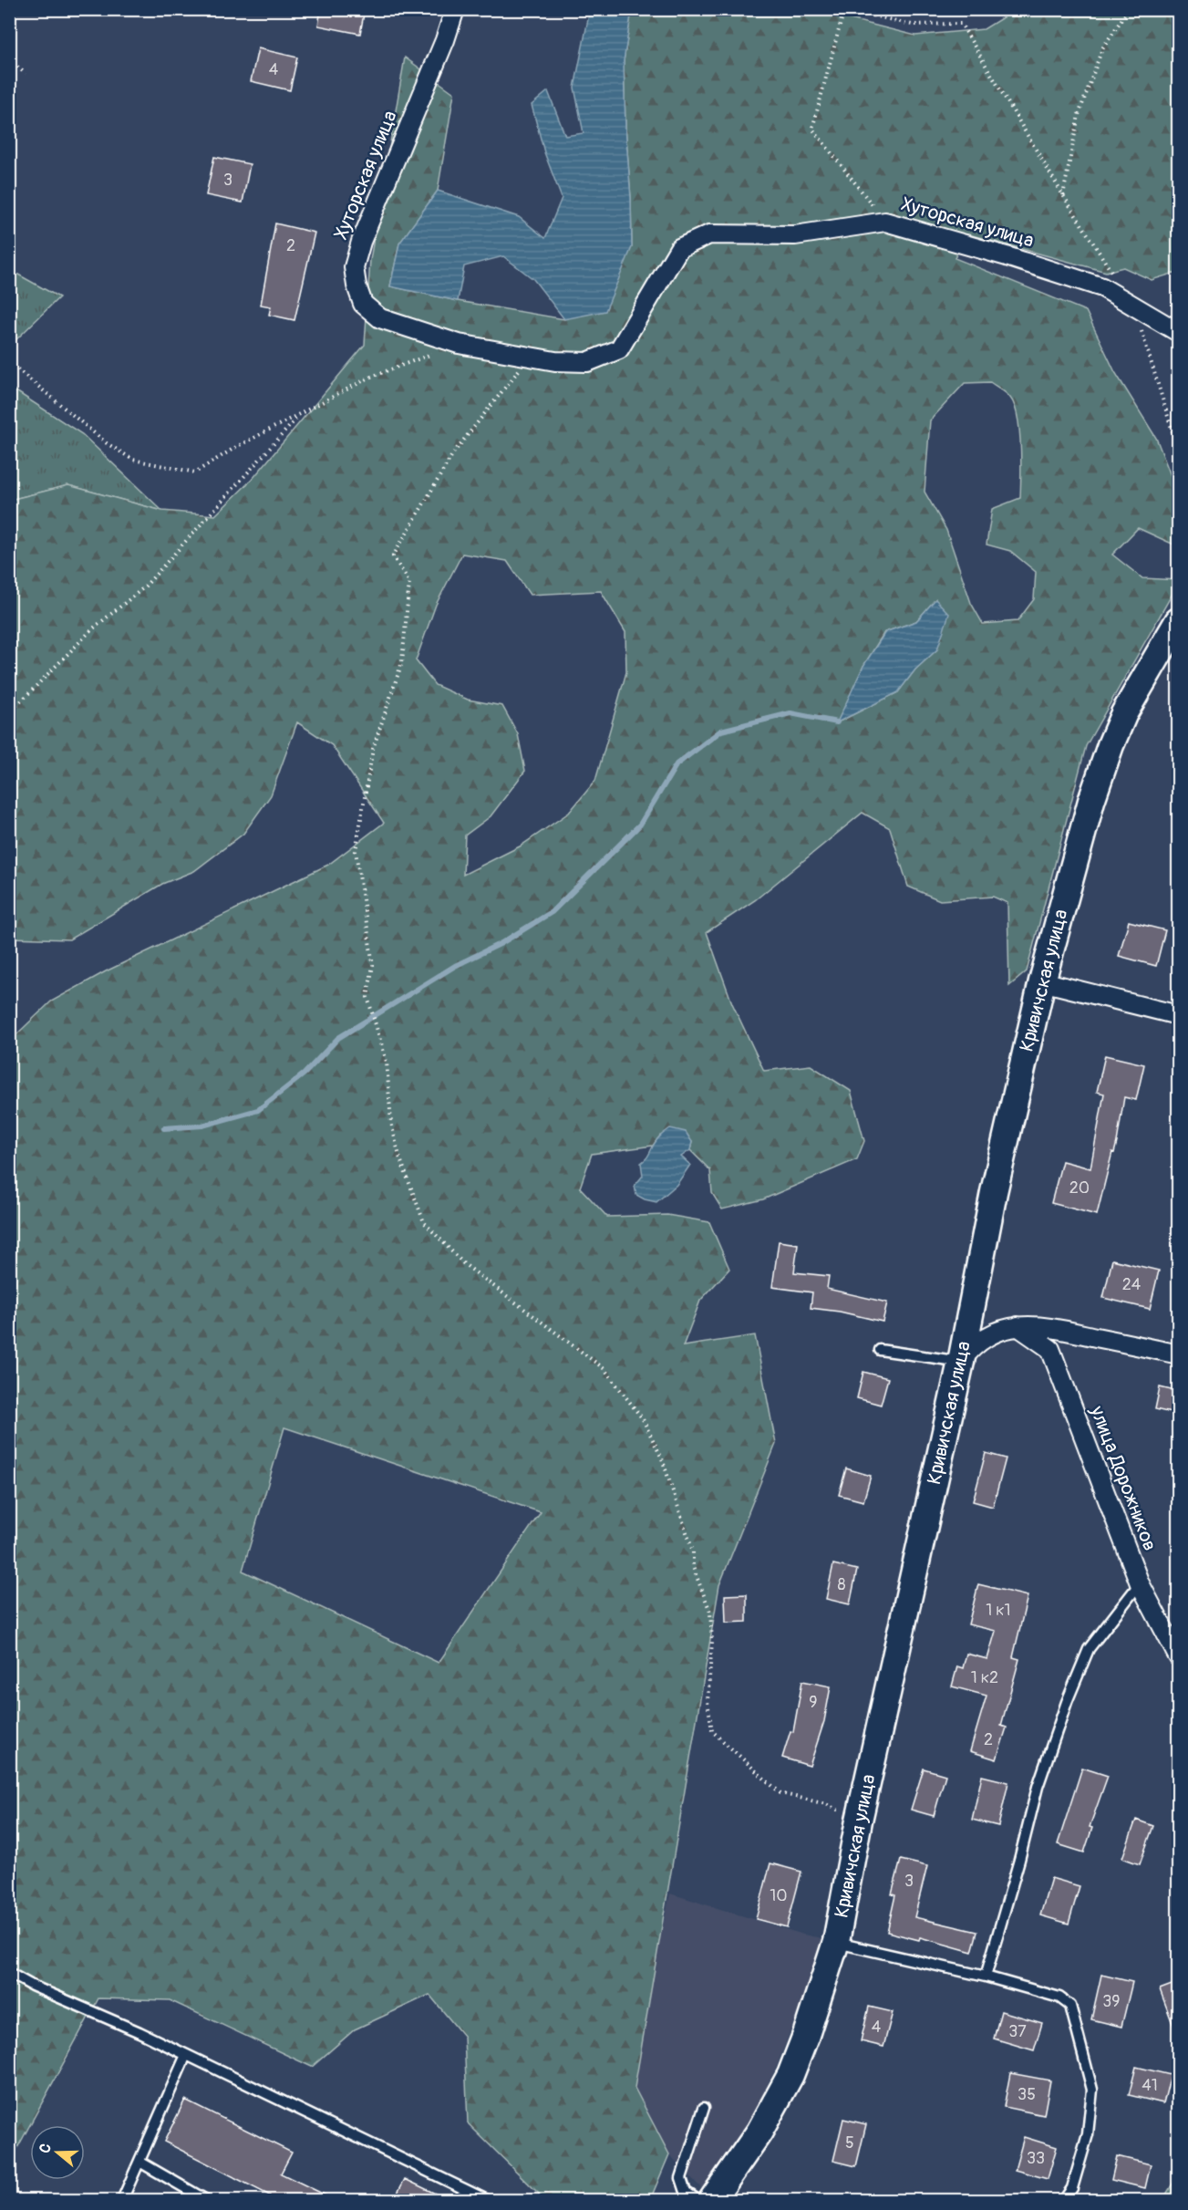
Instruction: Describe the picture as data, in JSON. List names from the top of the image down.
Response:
{
  "streets": {
    "street": ["Хуторская улица", "Кривичская улица", "улица Дорожников"]
  },
  "house_numbers": [
    "4",
    "3",
    "2",
    "20",
    "24",
    "8",
    "1 к1",
    "1 к2",
    "9",
    "2",
    "3",
    "10",
    "39",
    "4",
    "37",
    "41",
    "35",
    "5",
    "33"
  ],
  "north": "left"
}
